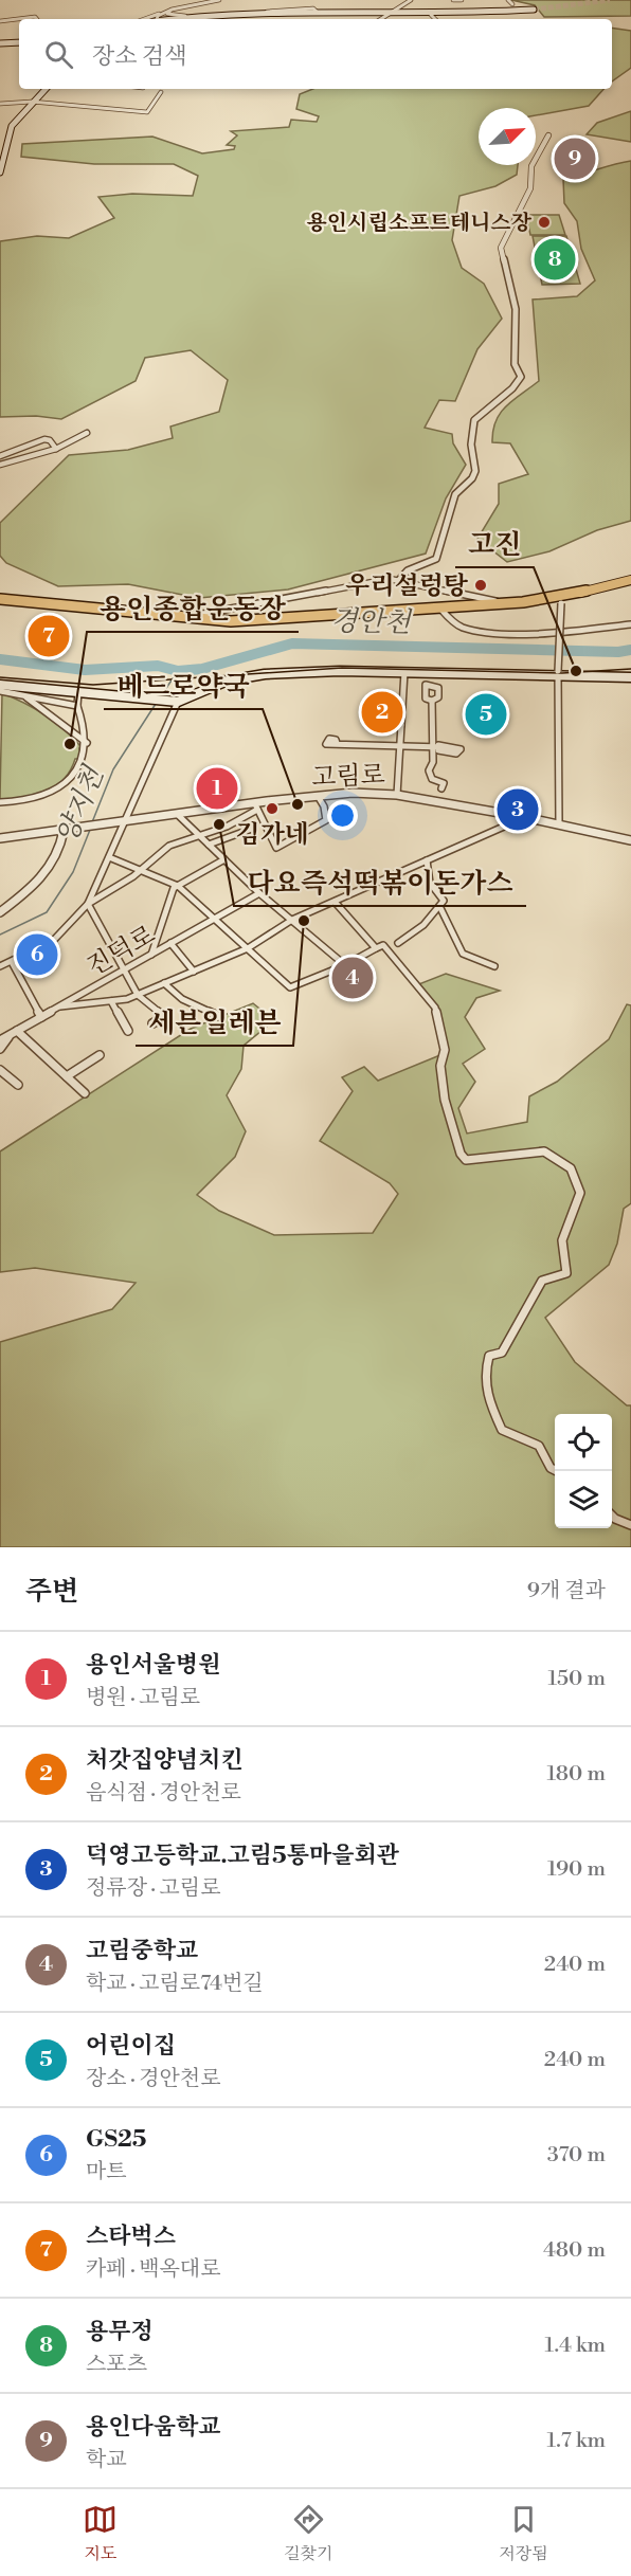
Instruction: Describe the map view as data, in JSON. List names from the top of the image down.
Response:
{
  "streets": {
    "street": ["고림로", "진덕로"]
  },
  "water": ["경안천", "양지천"],
  "places": [
    "용인시립소프트테니스장",
    "우리설렁탕",
    "고진",
    "용인종합운동장",
    "베드로약국",
    "김가네",
    "다요즉석떡볶이돈가스",
    "세븐일레븐"
  ],
  "north": "top right",
  "page": {
    "search": "장소 검색",
    "pins": [
      "9",
      "8",
      "7",
      "2",
      "5",
      "1",
      "3",
      "6",
      "4"
    ],
    "heading": ["주변", "9개 결과"],
    "list": [
      {
        "mark": "1",
        "name": "용인서울병원",
        "note": "병원 · 고림로",
        "value": "150 m"
      },
      {
        "mark": "2",
        "name": "처갓집양념치킨",
        "note": "음식점 · 경안천로",
        "value": "180 m"
      },
      {
        "mark": "3",
        "name": "덕영고등학교.고림5통마을회관",
        "note": "정류장 · 고림로",
        "value": "190 m"
      },
      {
        "mark": "4",
        "name": "고림중학교",
        "note": "학교 · 고림로74번길",
        "value": "240 m"
      },
      {
        "mark": "5",
        "name": "어린이집",
        "note": "장소 · 경안천로",
        "value": "240 m"
      },
      {
        "mark": "6",
        "name": "GS25",
        "note": "마트",
        "value": "370 m"
      },
      {
        "mark": "7",
        "name": "스타벅스",
        "note": "카페 · 백옥대로",
        "value": "480 m"
      },
      {
        "mark": "8",
        "name": "용무정",
        "note": "스포츠",
        "value": "1.4 km"
      },
      {
        "mark": "9",
        "name": "용인다움학교",
        "note": "학교",
        "value": "1.7 km"
      }
    ],
    "nav": ["지도", "길찾기", "저장됨"]
  }
}
